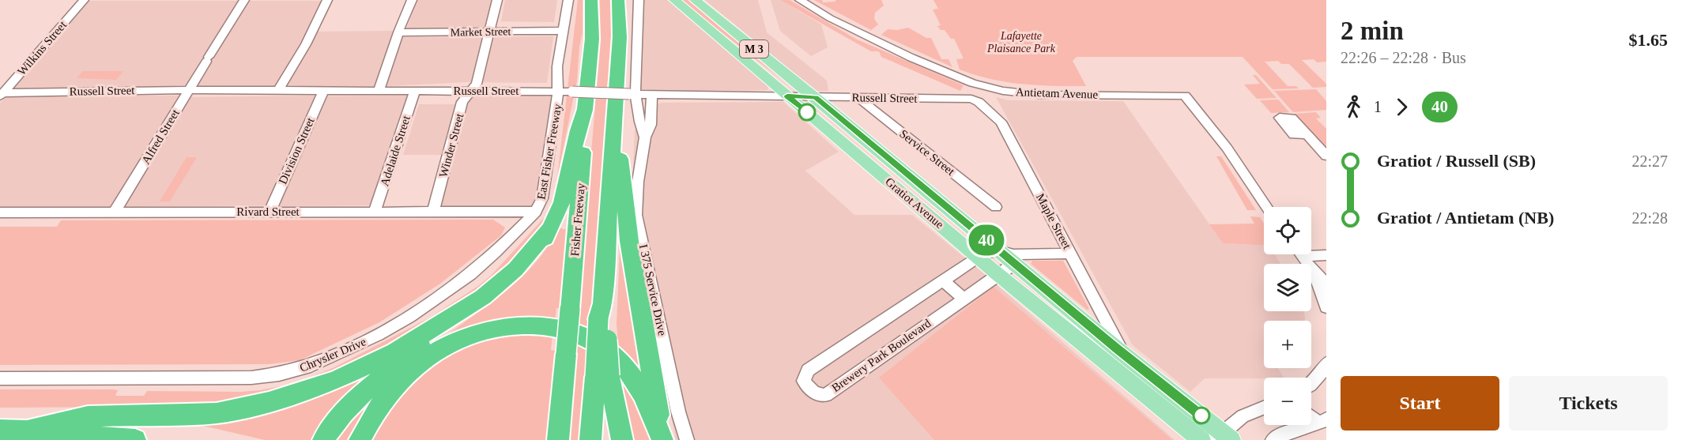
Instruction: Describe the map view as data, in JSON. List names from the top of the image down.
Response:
{
  "streets": {
    "highway": ["Fisher Freeway"],
    "main road": ["M 3", "Gratiot Avenue"],
    "street": [
      "Market Street",
      "Wilkins Street",
      "Russell Street",
      "Antietam Avenue",
      "Alfred Street",
      "Winder Street",
      "Division Street",
      "Adelaide Street",
      "East Fisher Freeway",
      "Service Street",
      "Rivard Street",
      "Maple Street",
      "I 375 Service Drive",
      "Chrysler Drive",
      "Brewery Park Boulevard"
    ]
  },
  "crossings": [
    ["Market Street", "Winder Street"],
    ["Market Street", "East Fisher Freeway"],
    ["Wilkins Street", "Russell Street"],
    ["Russell Street", "Alfred Street"],
    ["Russell Street", "Winder Street"],
    ["Russell Street", "Division Street"],
    ["Russell Street", "Adelaide Street"],
    ["Russell Street", "East Fisher Freeway"],
    ["Russell Street", "Service Street"],
    ["Russell Street", "Gratiot Avenue"],
    ["Russell Street", "Maple Street"],
    ["Russell Street", "I 375 Service Drive"],
    ["Alfred Street", "Rivard Street"],
    ["Winder Street", "Rivard Street"],
    ["Division Street", "Rivard Street"],
    ["Adelaide Street", "Rivard Street"],
    ["East Fisher Freeway", "Rivard Street"],
    ["East Fisher Freeway", "Chrysler Drive"],
    ["Gratiot Avenue", "Brewery Park Boulevard"],
    ["Rivard Street", "Chrysler Drive"]
  ],
  "parks": ["Lafayette Plaisance Park"],
  "lines": ["bus line 40"],
  "page": {
    "on_map": "40",
    "heading": ["2 min", "22:26 – 22:28 · Bus", "$1.65"],
    "legs": ["1", "40"],
    "list": [
      {
        "name": "Gratiot / Russell (SB)",
        "value": "22:27"
      },
      {
        "name": "Gratiot / Antietam (NB)",
        "value": "22:28"
      }
    ],
    "map_buttons": ["+", "−"],
    "buttons": ["Start", "Tickets"]
  }
}
